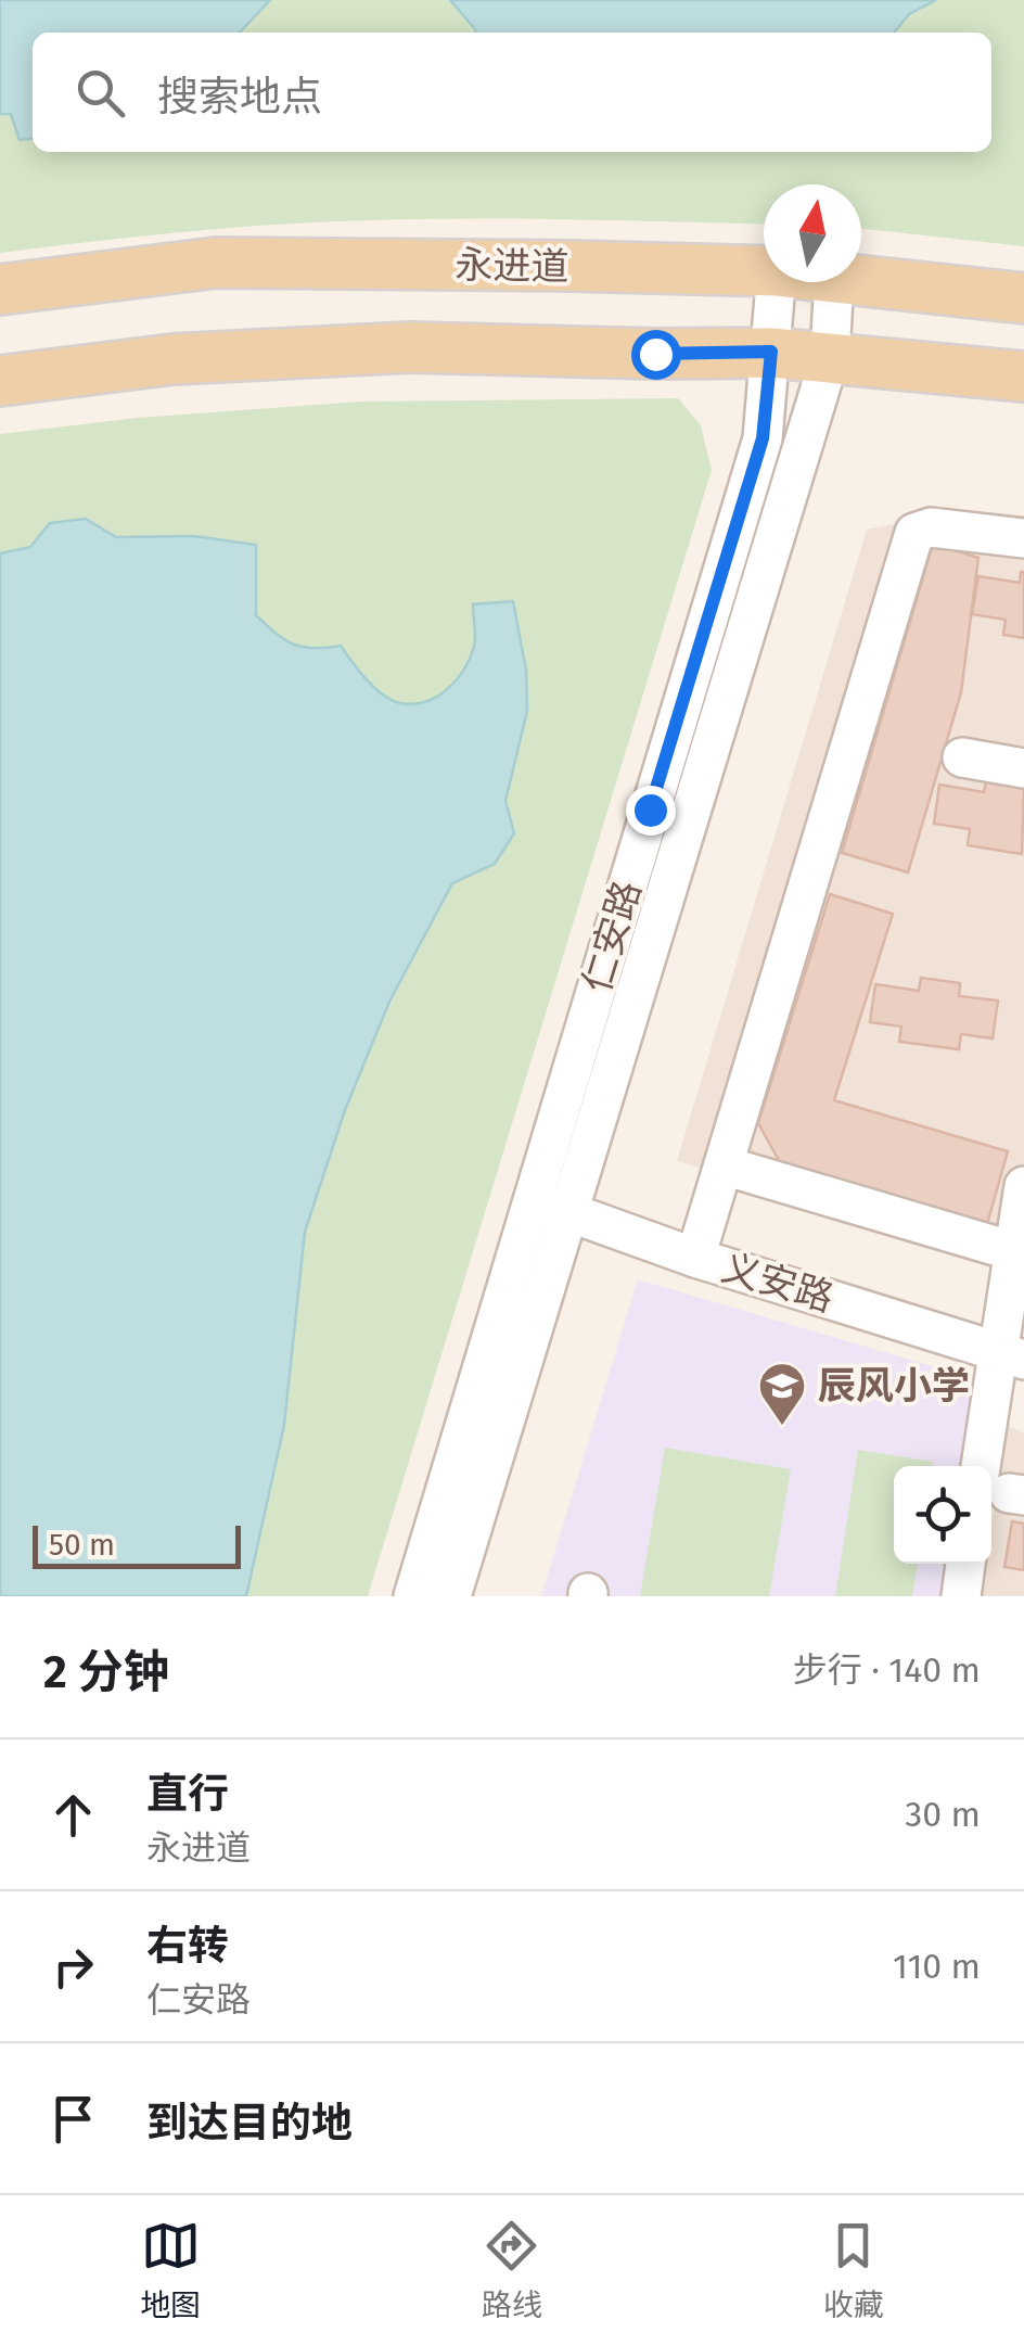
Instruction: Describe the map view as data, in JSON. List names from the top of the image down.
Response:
{
  "streets": {
    "main road": ["永进道"],
    "street": ["仁安路", "义安路"]
  },
  "crossings": [
    ["仁安路", "义安路"]
  ],
  "places": {
    "school or university": ["辰风小学"]
  },
  "scale_bar": "50 m",
  "north": "top",
  "page": {
    "search": "搜索地点",
    "scale": "50 m",
    "heading": ["2 分钟", "步行 · 140 m"],
    "list": [
      ["直行", "永进道", "30 m"],
      ["右转", "仁安路", "110 m"],
      "到达目的地"
    ],
    "nav": ["地图", "路线", "收藏"]
  }
}
